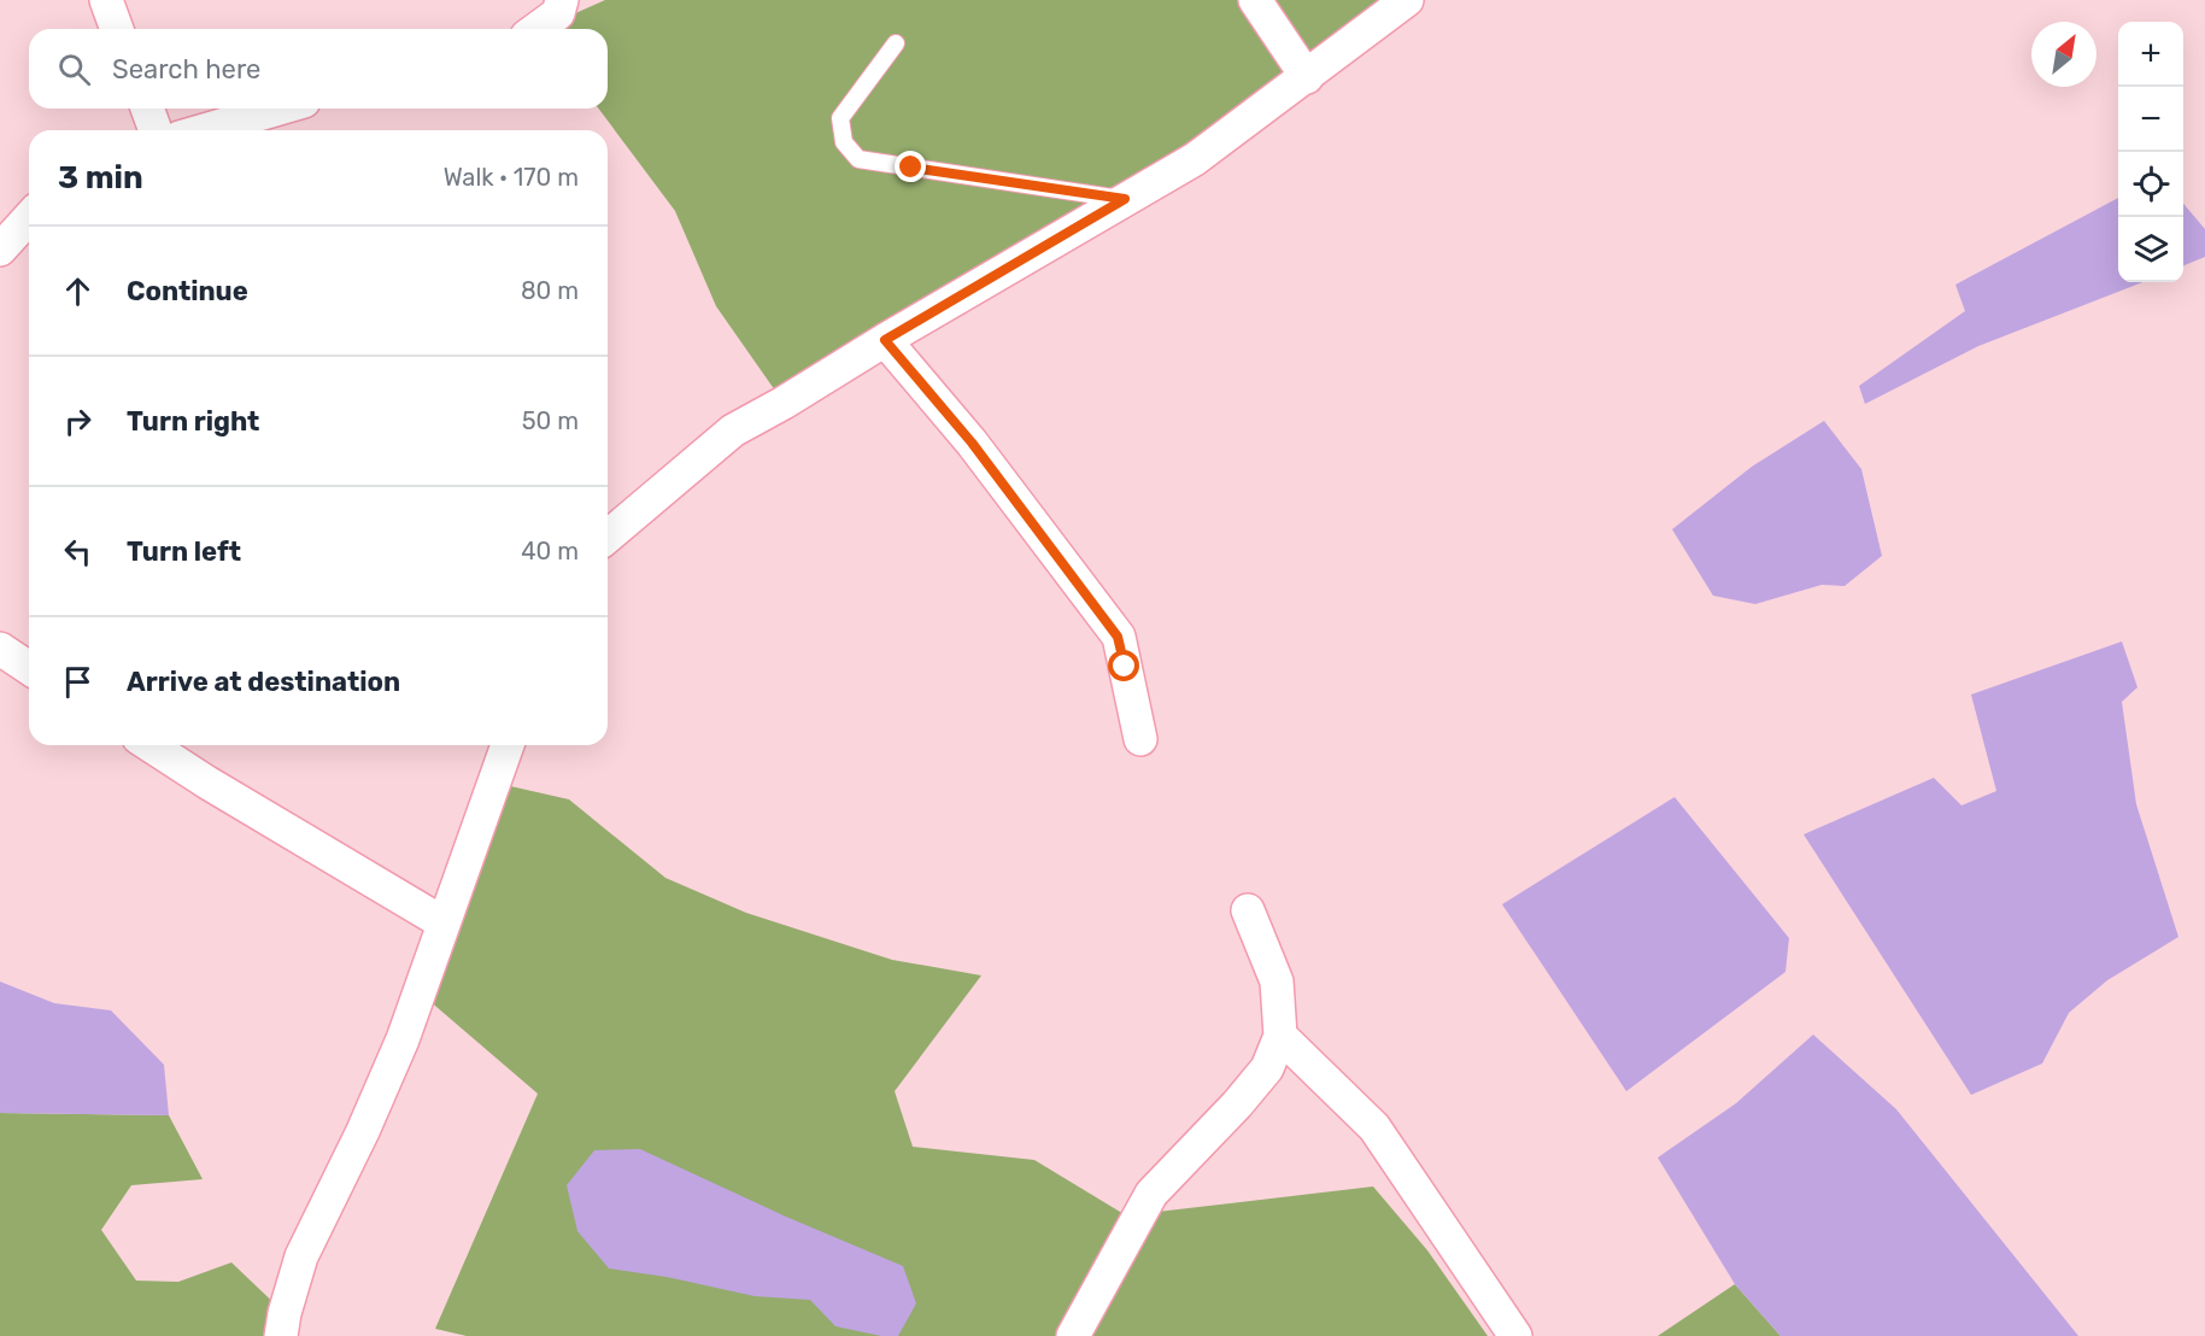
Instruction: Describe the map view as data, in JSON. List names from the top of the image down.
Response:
{
  "north": "top right",
  "page": {
    "map_buttons": ["+", "−"],
    "search": "Search here",
    "heading": ["3 min", "Walk · 170 m"],
    "list": [
      ["Continue", "80 m"],
      ["Turn right", "50 m"],
      ["Turn left", "40 m"],
      "Arrive at destination"
    ]
  }
}
